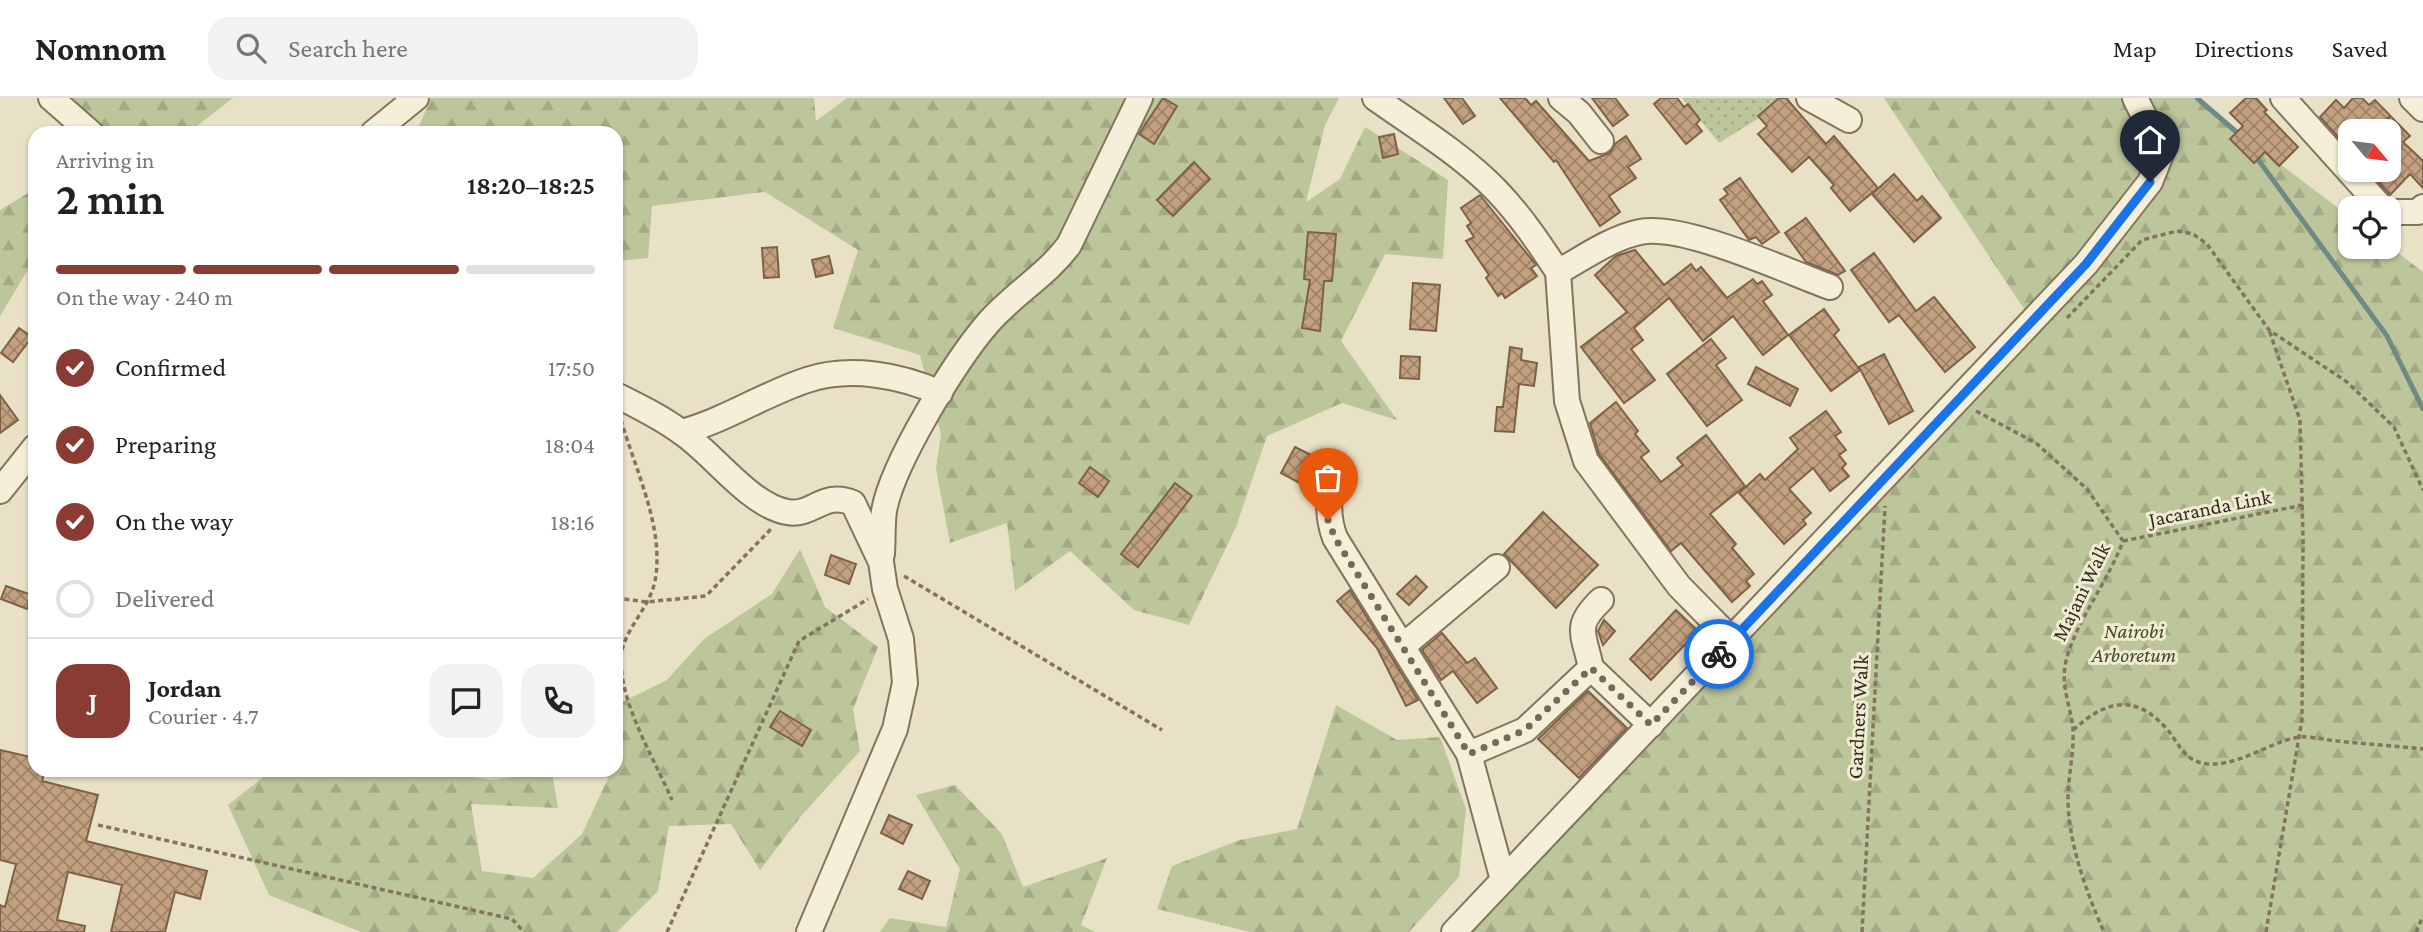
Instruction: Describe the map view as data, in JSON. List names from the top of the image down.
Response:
{
  "streets": {
    "path": ["Jacaranda Link", "Majani Walk", "Gardners Walk"]
  },
  "crossings": [
    ["Jacaranda Link", "Majani Walk"]
  ],
  "parks": ["Nairobi Arboretum"],
  "north": "bottom right",
  "page": {
    "header": "Nomnom",
    "search": "Search here",
    "nav": ["Map", "Directions", "Saved"],
    "heading": ["2 min", "Arriving in", "18:20–18:25"],
    "panel": ["Jordan", "Courier · 4.7"],
    "bar": "On the way · 240 m",
    "list": [
      ["Confirmed", "17:50"],
      ["Preparing", "18:04"],
      ["On the way", "18:16"],
      "Delivered"
    ],
    "round": "J"
  }
}
